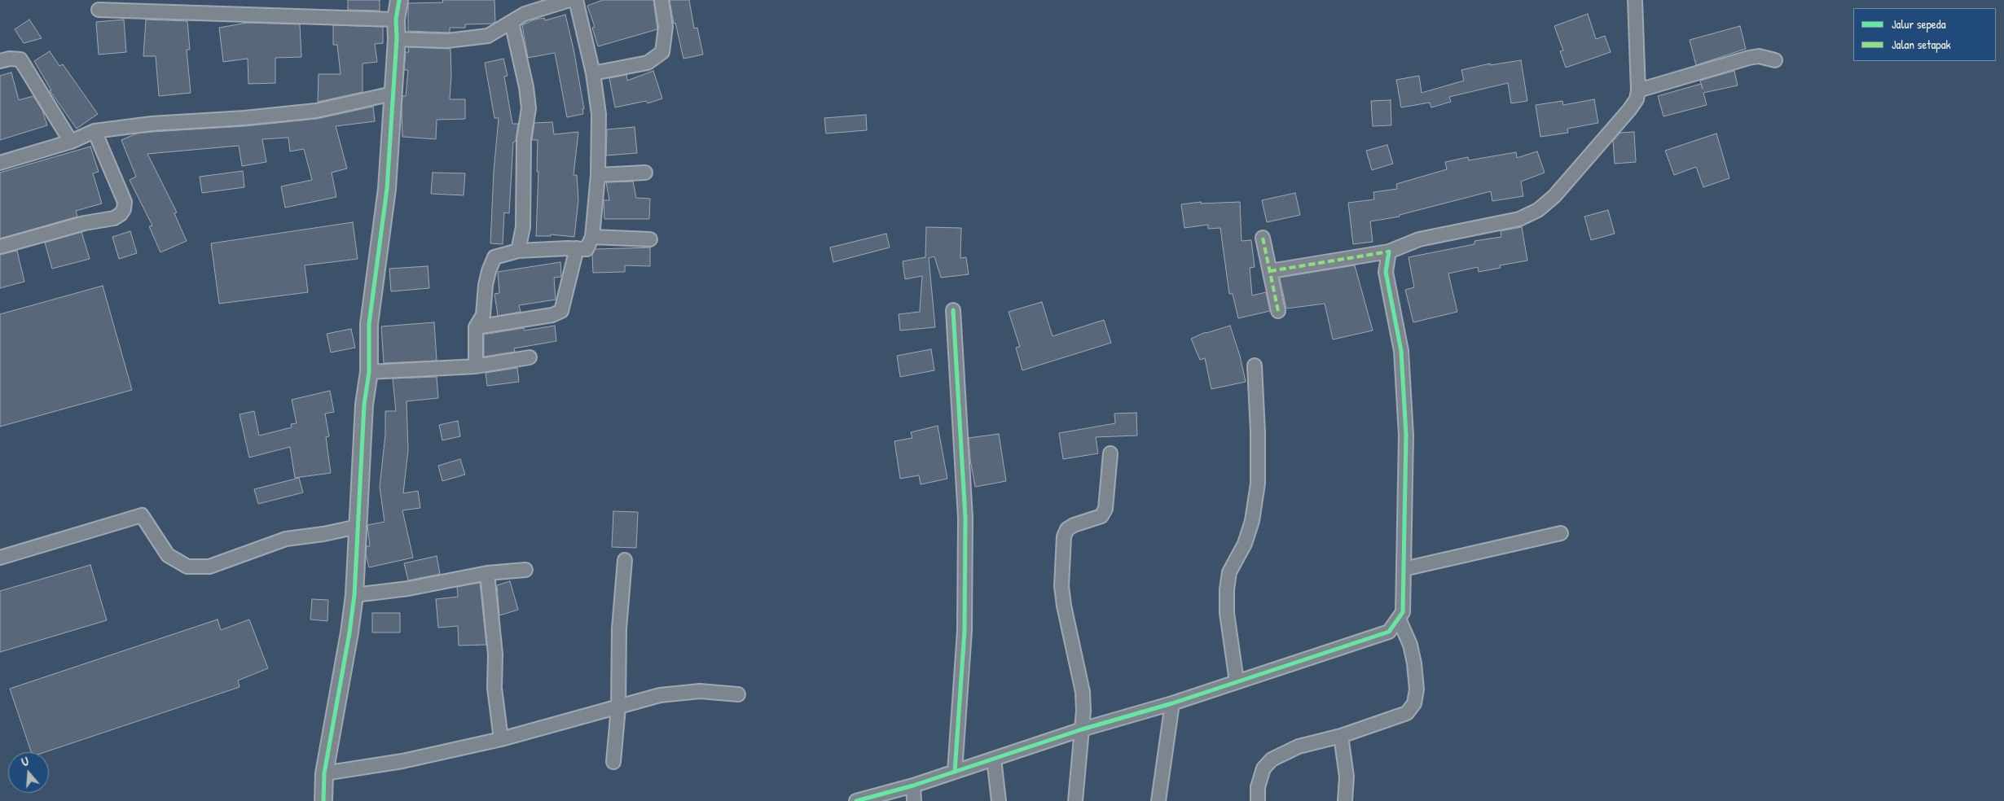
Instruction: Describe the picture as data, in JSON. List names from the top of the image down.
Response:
{
  "legend": ["Jalur sepeda", "Jalan setapak"],
  "north": "top"
}
